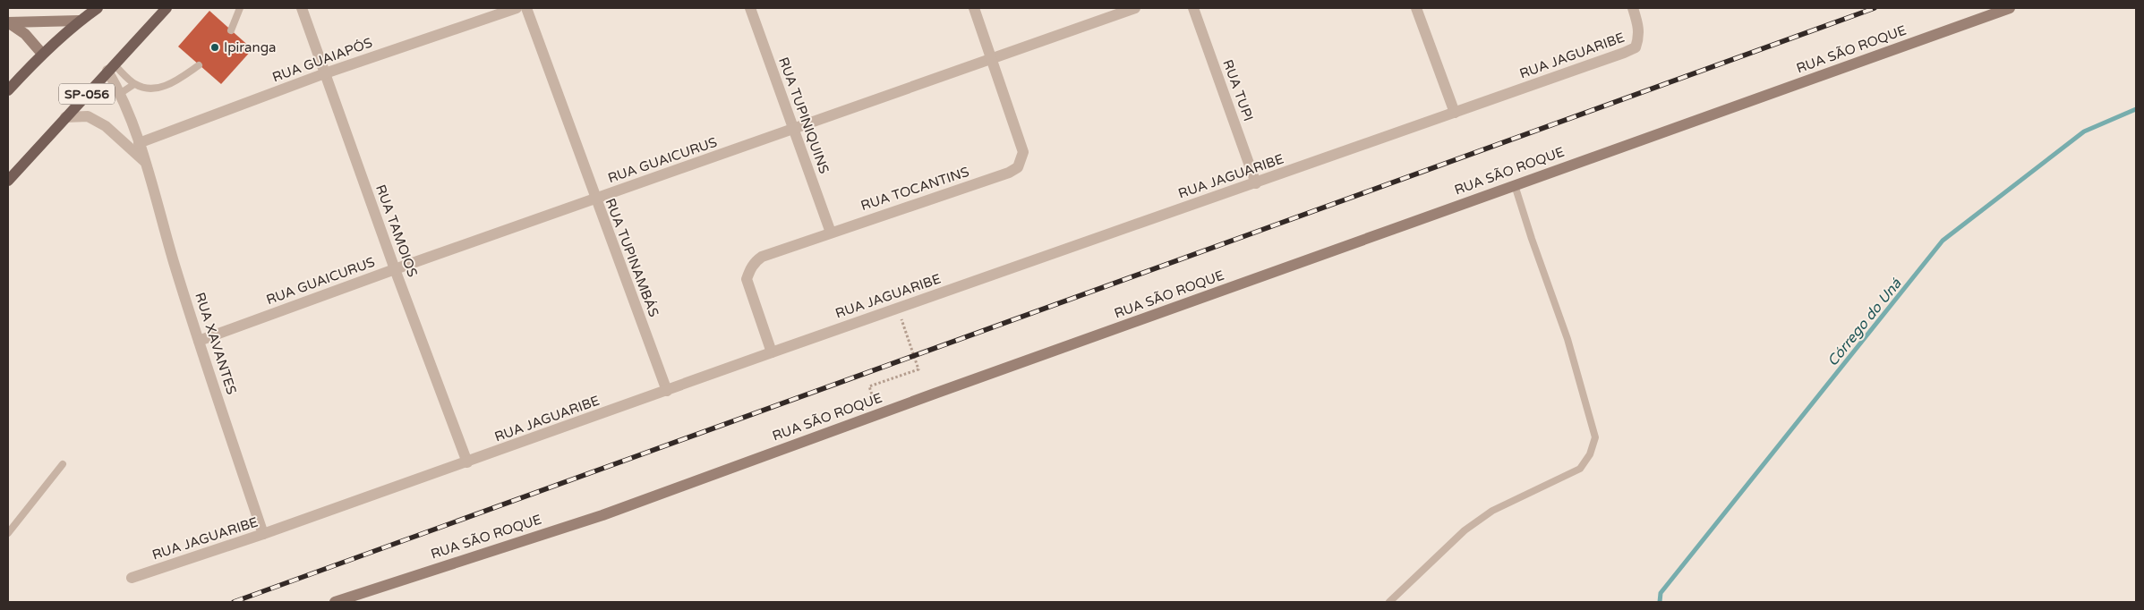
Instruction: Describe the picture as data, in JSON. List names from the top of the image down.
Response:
{
  "streets": {
    "main road": ["SP-056"],
    "street": [
      "RUA SÃO ROQUE",
      "RUA JAGUARIBE",
      "RUA GUAIAPÓS",
      "RUA TUPI",
      "RUA TUPINIQUINS",
      "RUA GUAICURUS",
      "RUA TOCANTINS",
      "RUA TAMOIOS",
      "RUA TUPINAMBÁS",
      "RUA XAVANTES"
    ]
  },
  "crossings": [
    ["RUA JAGUARIBE", "RUA TUPI"],
    ["RUA JAGUARIBE", "RUA TOCANTINS"],
    ["RUA JAGUARIBE", "RUA TAMOIOS"],
    ["RUA JAGUARIBE", "RUA TUPINAMBÁS"],
    ["RUA JAGUARIBE", "RUA XAVANTES"],
    ["RUA GUAIAPÓS", "RUA TAMOIOS"],
    ["RUA GUAIAPÓS", "RUA XAVANTES"],
    ["SP-056", "RUA XAVANTES"],
    ["RUA TUPINIQUINS", "RUA GUAICURUS"],
    ["RUA TUPINIQUINS", "RUA TOCANTINS"],
    ["RUA GUAICURUS", "RUA TOCANTINS"],
    ["RUA GUAICURUS", "RUA TAMOIOS"],
    ["RUA GUAICURUS", "RUA TUPINAMBÁS"],
    ["RUA GUAICURUS", "RUA XAVANTES"]
  ],
  "water": ["Córrego do Uná"],
  "places": ["Ipiranga"]
}
